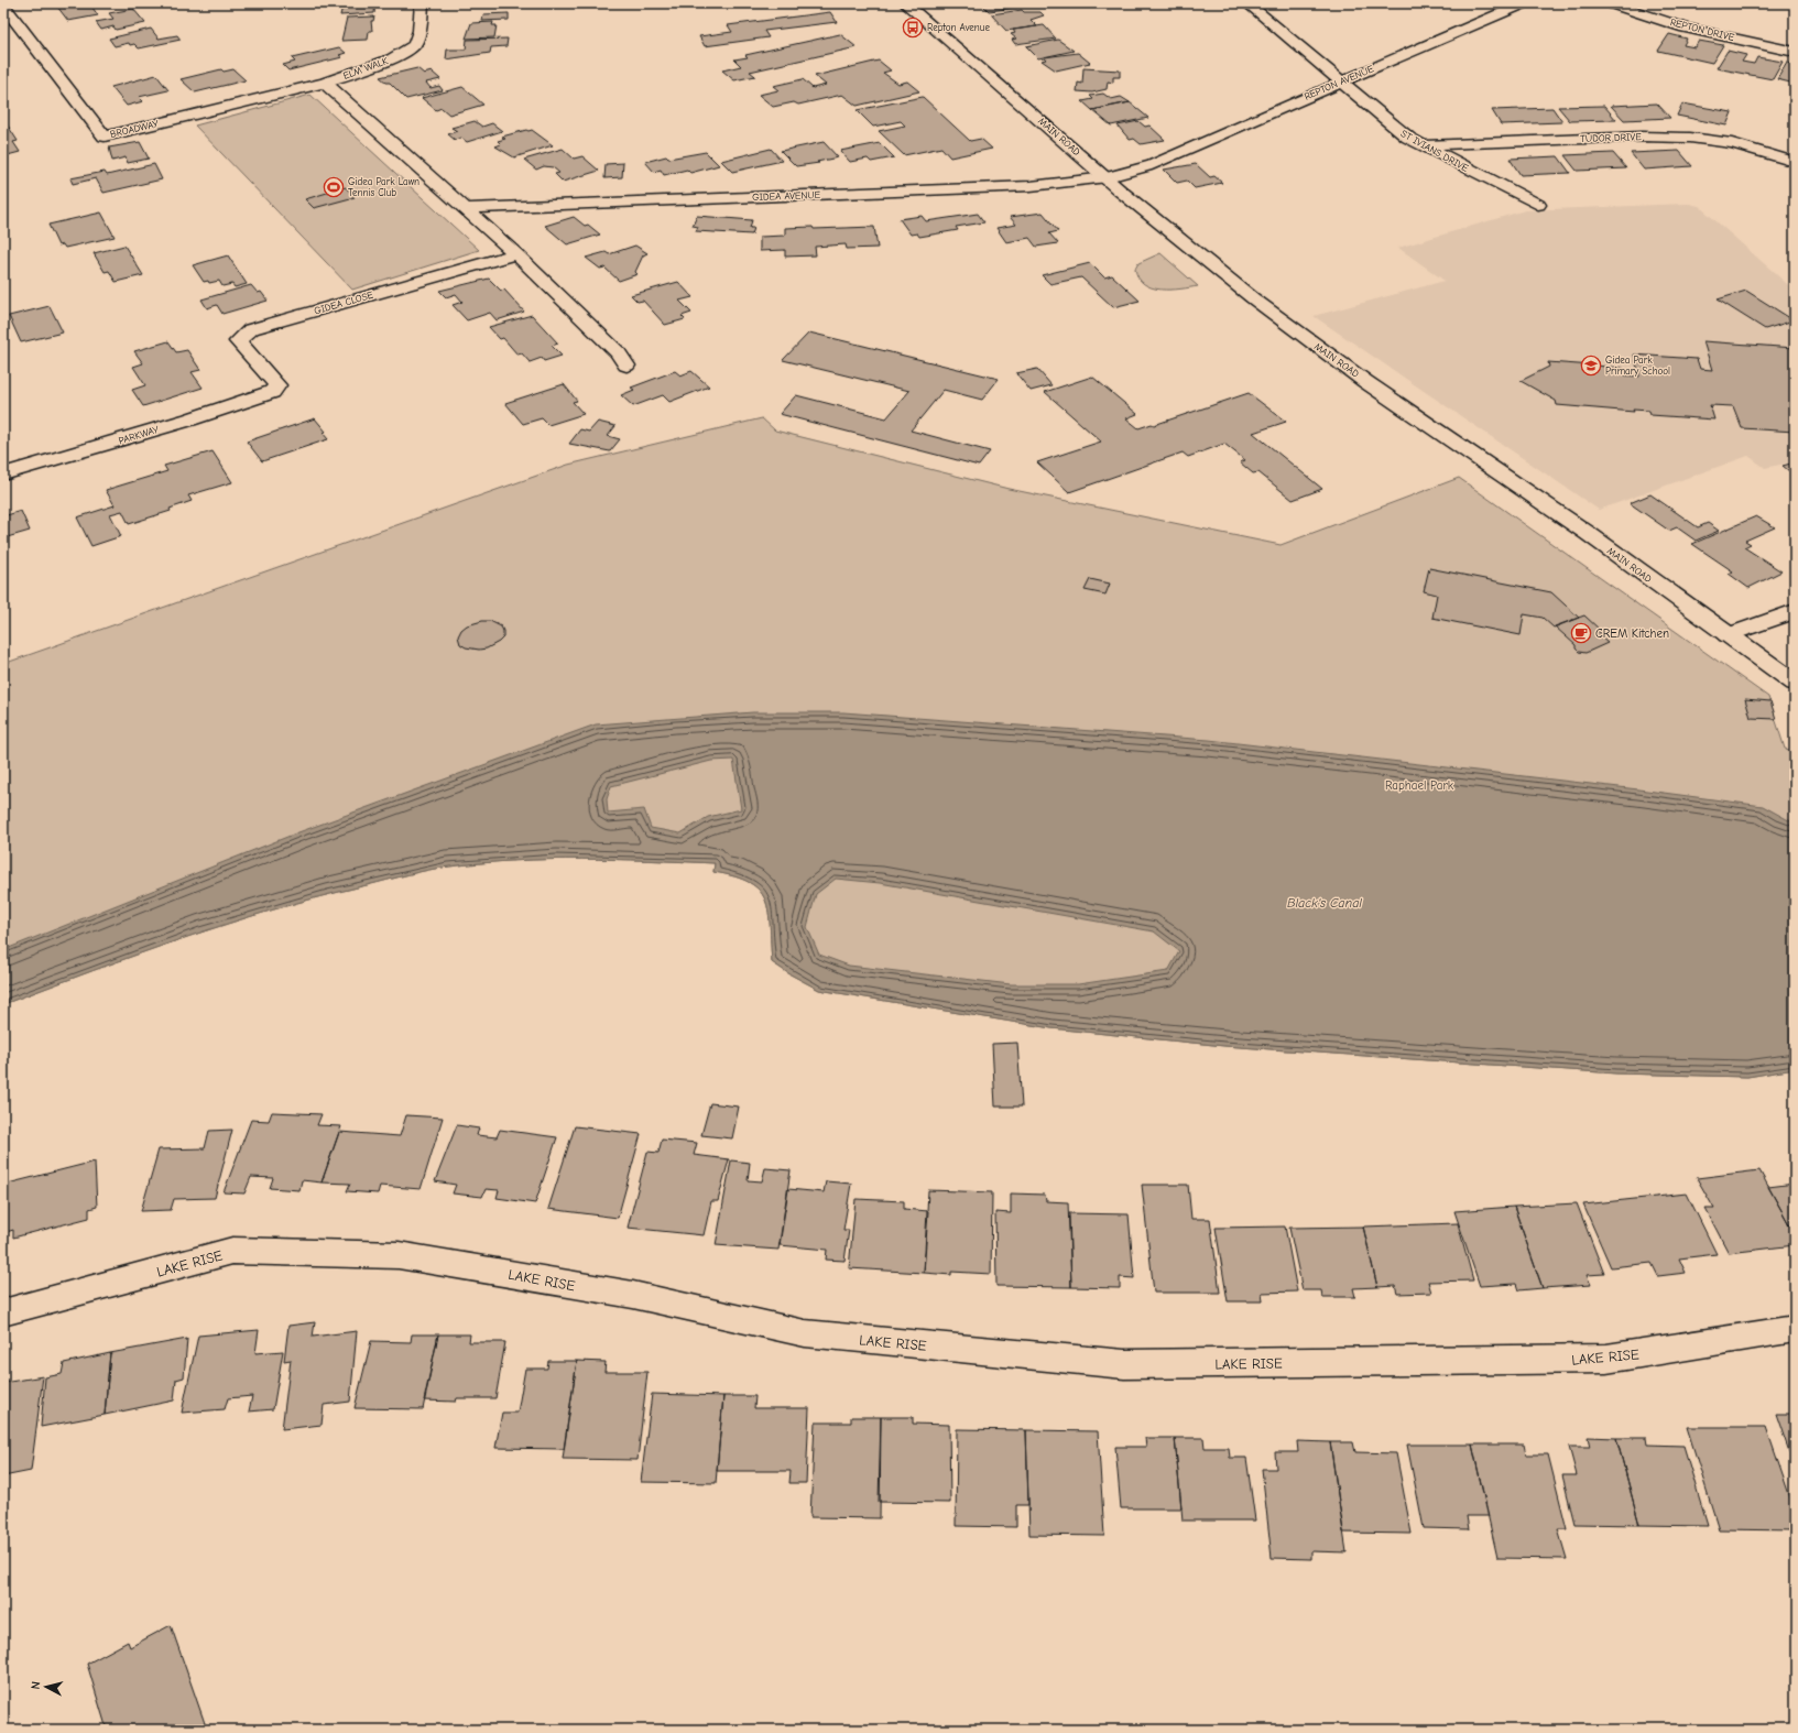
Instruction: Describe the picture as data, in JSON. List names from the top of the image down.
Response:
{
  "streets": {
    "street": [
      "REPTON DRIVE",
      "ELM WALK",
      "REPTON AVENUE",
      "BROADWAY",
      "MAIN ROAD",
      "TUDOR DRIVE",
      "ST IVIANS DRIVE",
      "GIDEA AVENUE",
      "GIDEA CLOSE",
      "PARKWAY",
      "LAKE RISE"
    ]
  },
  "crossings": [
    ["ELM WALK", "BROADWAY"],
    ["REPTON AVENUE", "MAIN ROAD"],
    ["REPTON AVENUE", "ST IVIANS DRIVE"],
    ["REPTON AVENUE", "GIDEA AVENUE"],
    ["MAIN ROAD", "GIDEA AVENUE"],
    ["TUDOR DRIVE", "ST IVIANS DRIVE"],
    ["GIDEA CLOSE", "PARKWAY"]
  ],
  "water": ["Black's Canal"],
  "parks": ["Raphael Park"],
  "places": {
    "bus stop": ["Repton Avenue"],
    "sports": ["Gidea Park Lawn Tennis Club"],
    "school or university": ["Gidea Park Primary School"],
    "cafe": ["CREM Kitchen"]
  },
  "north": "left"
}
